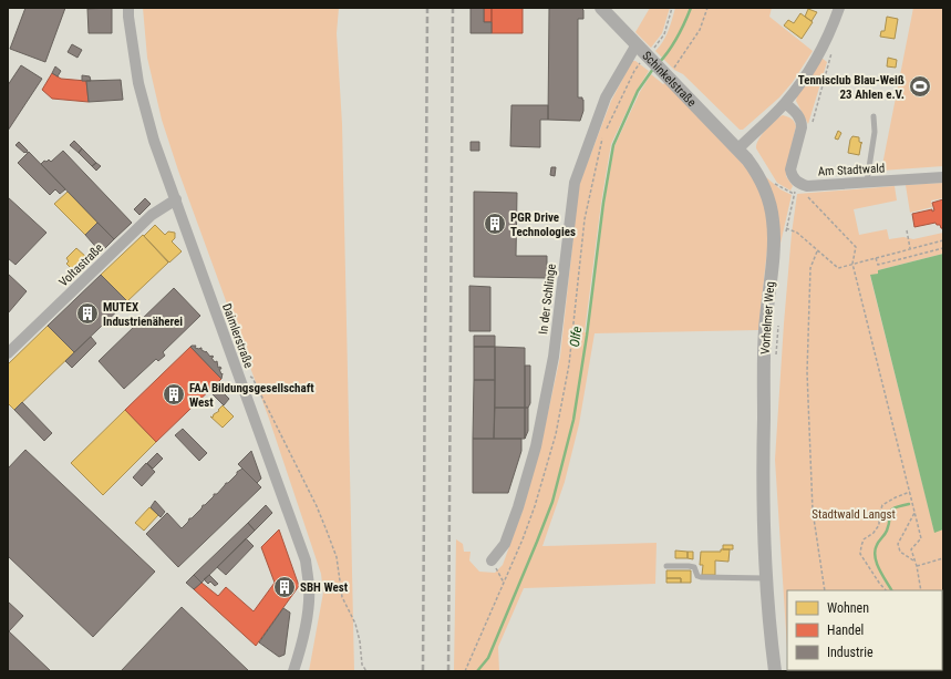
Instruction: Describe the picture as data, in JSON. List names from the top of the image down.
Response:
{
  "streets": {
    "street": [
      "Schinkelstraße",
      "Am Stadtwald",
      "Voltastraße",
      "In der Schlinge",
      "Vorhelmer Weg",
      "Daimlerstraße"
    ]
  },
  "crossings": [
    ["Schinkelstraße", "In der Schlinge"],
    ["Schinkelstraße", "Vorhelmer Weg"],
    ["Voltastraße", "Daimlerstraße"]
  ],
  "water": ["Olfe"],
  "parks": ["Stadtwald Langst"],
  "places": {
    "sports": ["Tennisclub Blau-Weiß 23 Ahlen e.V."],
    "building": [
      "PGR Drive Technologies",
      "MUTEX Industrienäherei",
      "FAA Bildungsgesellschaft West",
      "SBH West"
    ]
  },
  "legend": ["Wohnen", "Handel", "Industrie"]
}
